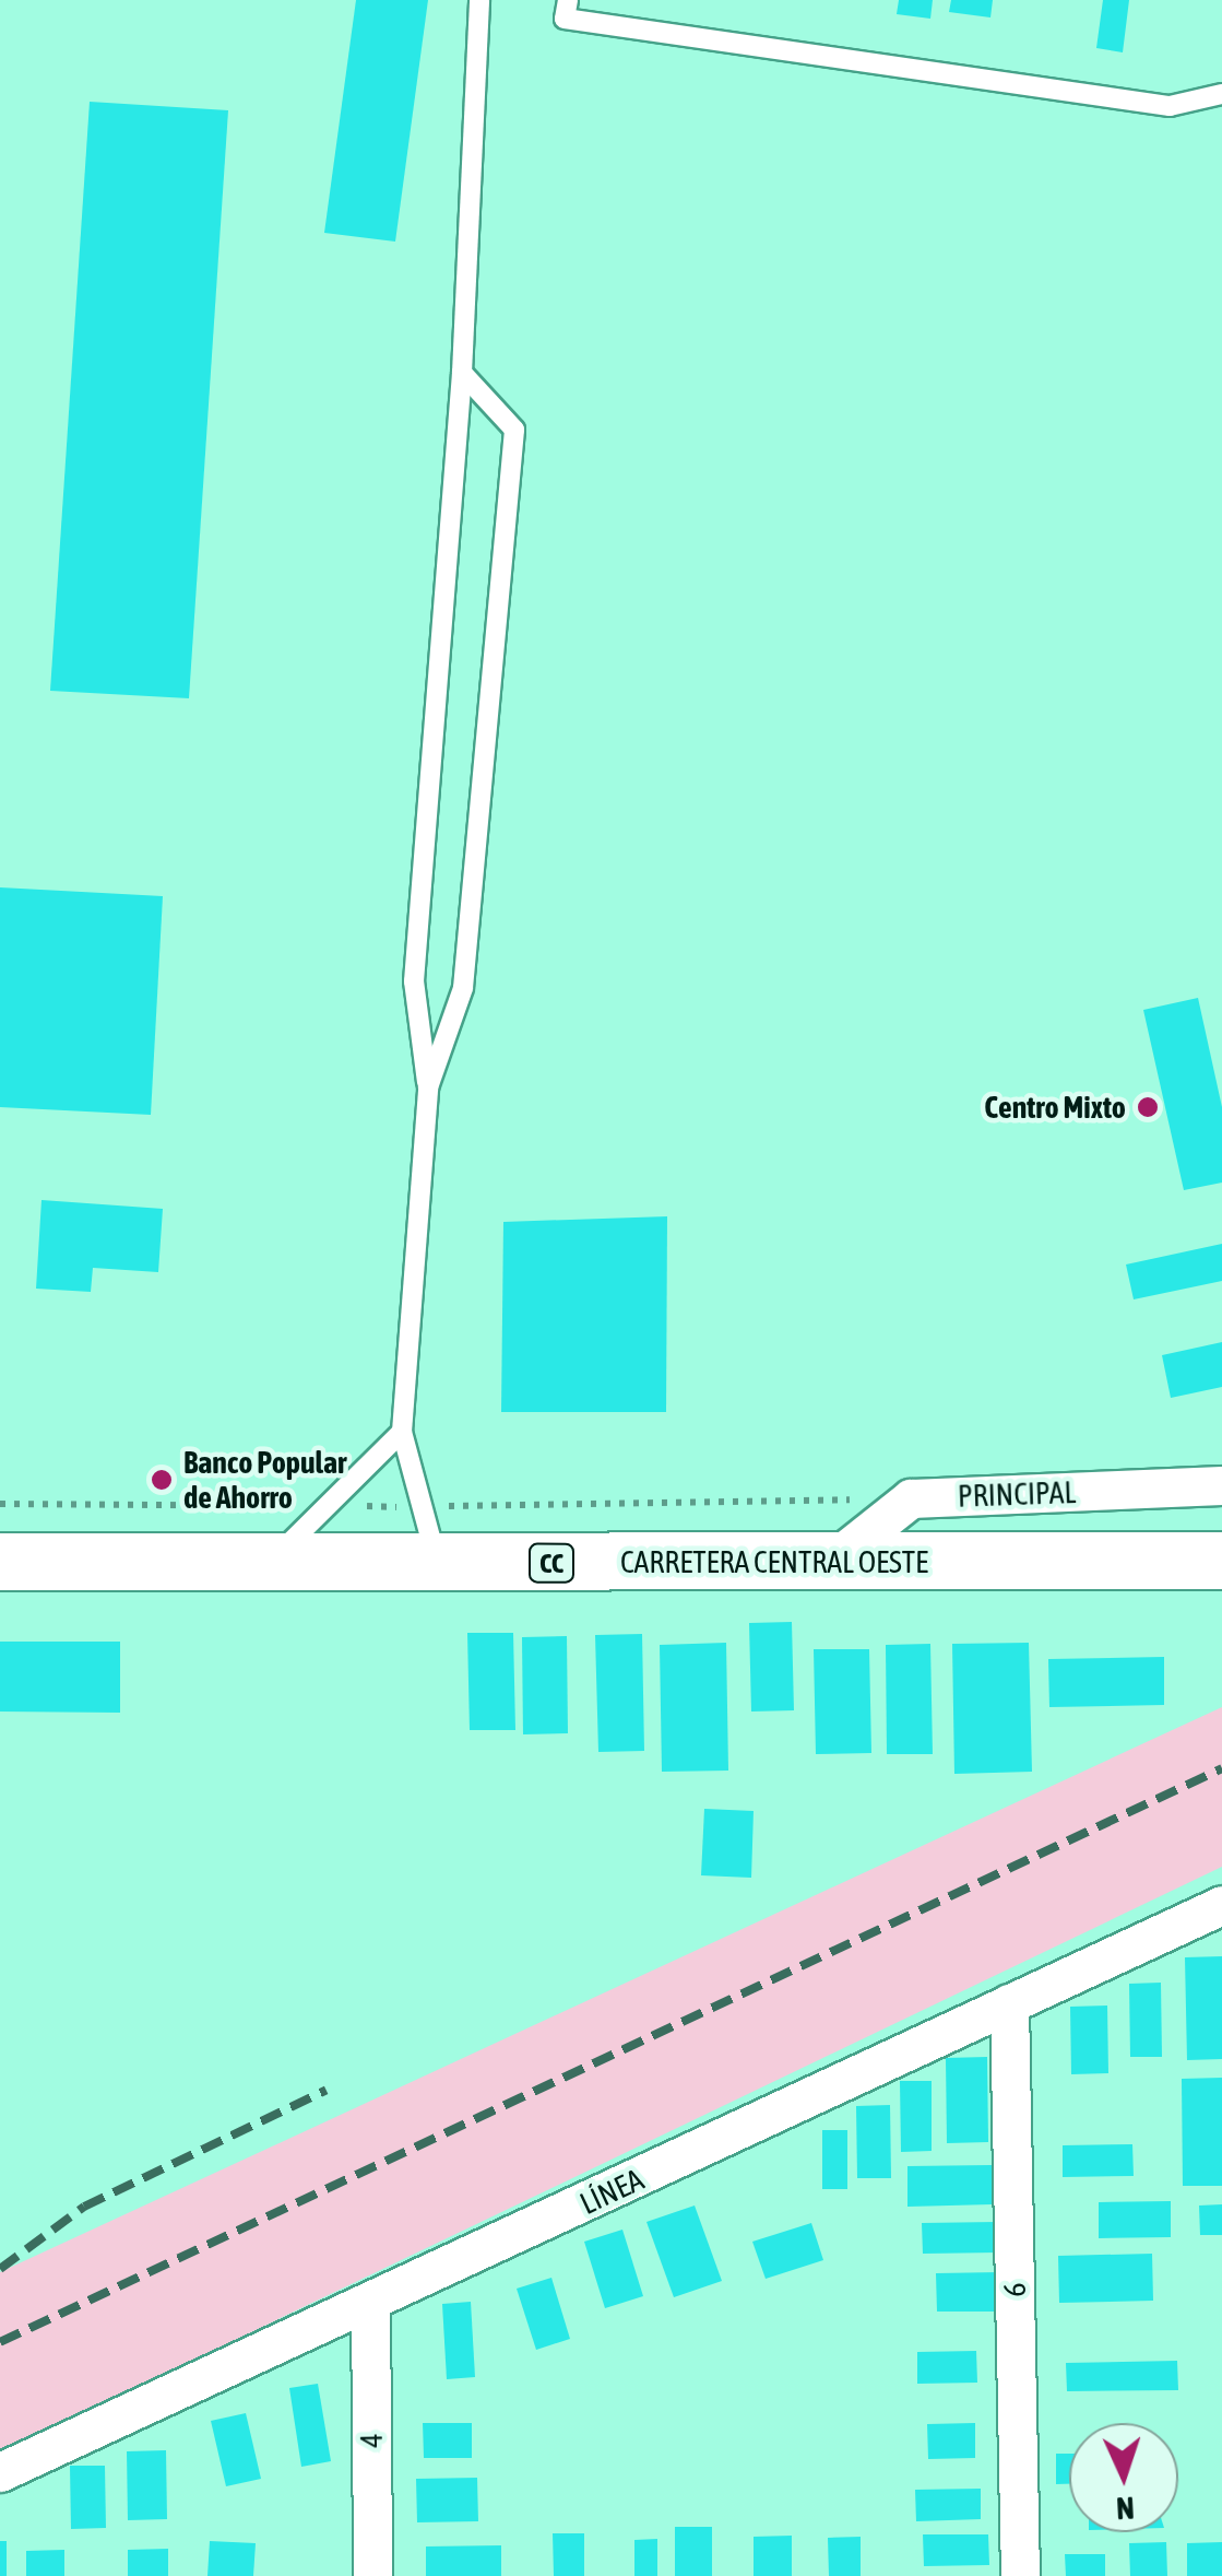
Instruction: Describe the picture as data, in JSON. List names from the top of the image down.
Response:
{
  "streets": {
    "main road": ["CARRETERA CENTRAL OESTE", "CC"],
    "street": [
      "PRINCIPAL",
      "LÍNEA",
      "6",
      "4"
    ]
  },
  "crossings": [
    ["PRINCIPAL", "CARRETERA CENTRAL OESTE"],
    ["LÍNEA", "6"],
    ["LÍNEA", "4"]
  ],
  "places": ["Centro Mixto", "Banco Popular de Ahorro"],
  "north": "bottom"
}
